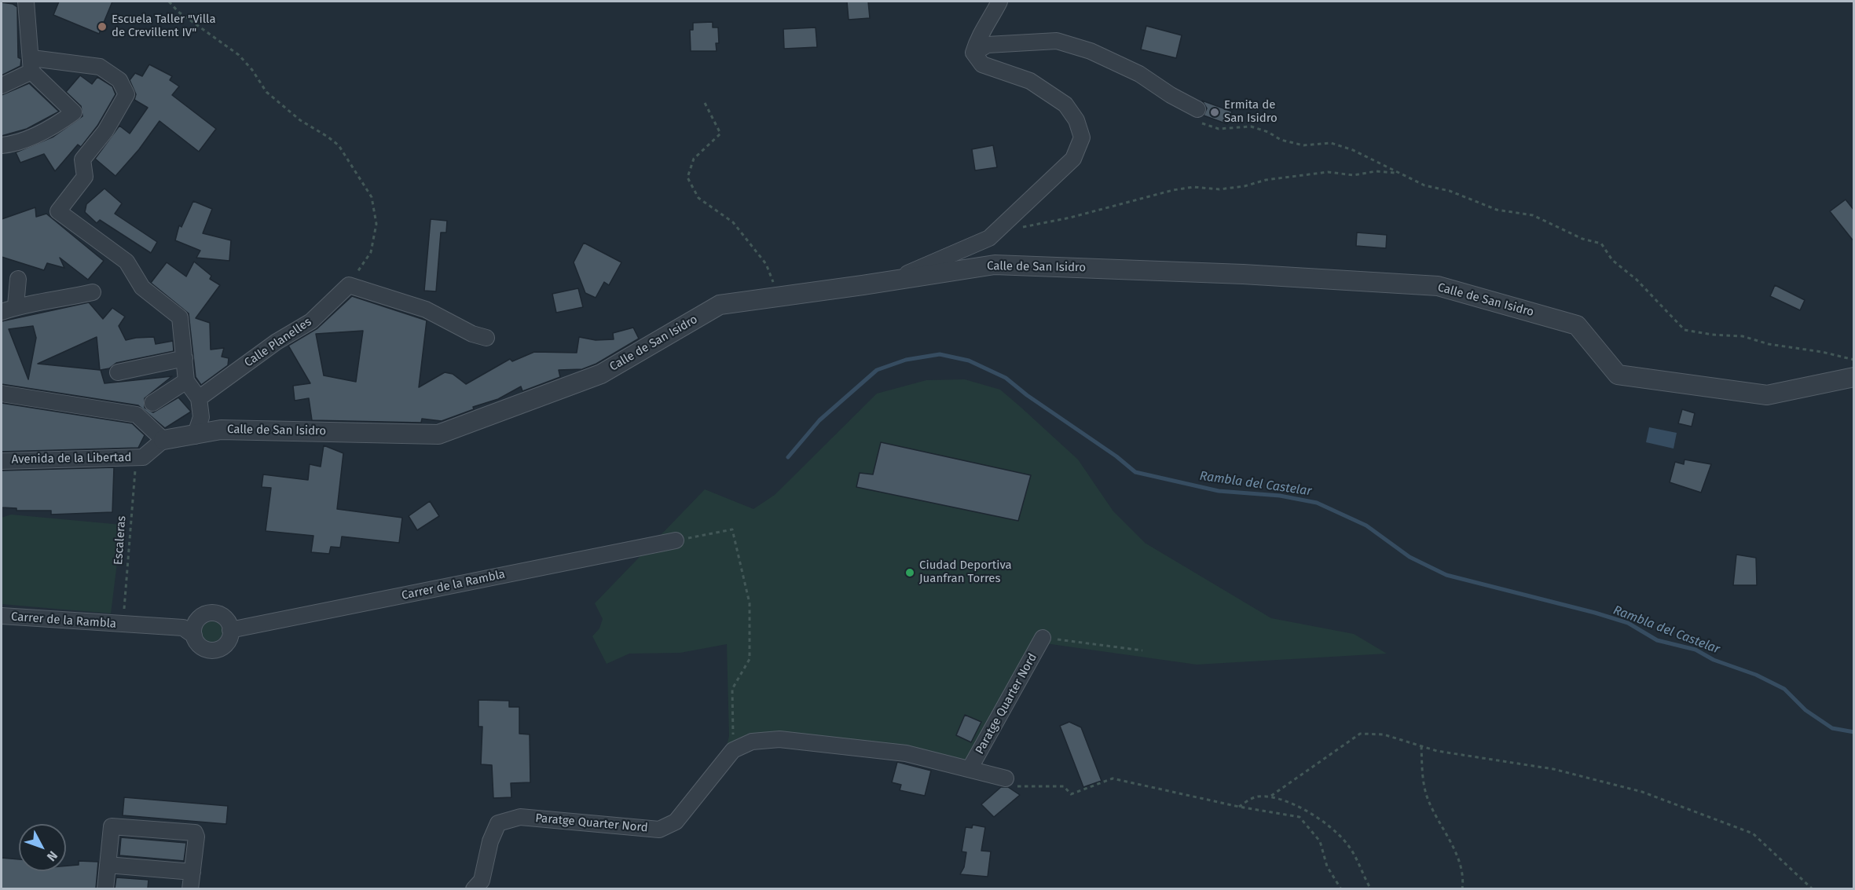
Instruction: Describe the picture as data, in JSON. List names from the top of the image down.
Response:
{
  "streets": {
    "street": [
      "Calle de San Isidro",
      "Calle Planelles",
      "Avenida de la Libertad",
      "Carrer de la Rambla",
      "Paratge Quarter Nord"
    ],
    "path": ["Escaleras"]
  },
  "crossings": [
    ["Calle de San Isidro", "Avenida de la Libertad"],
    ["Avenida de la Libertad", "Escaleras"],
    ["Escaleras", "Carrer de la Rambla"]
  ],
  "water": ["Rambla del Castelar"],
  "places": ["Escuela Taller \"Villa de Crevillent IV\"", "Ermita de San Isidro", "Ciudad Deportiva Juanfran Torres"],
  "north": "bottom right"
}
